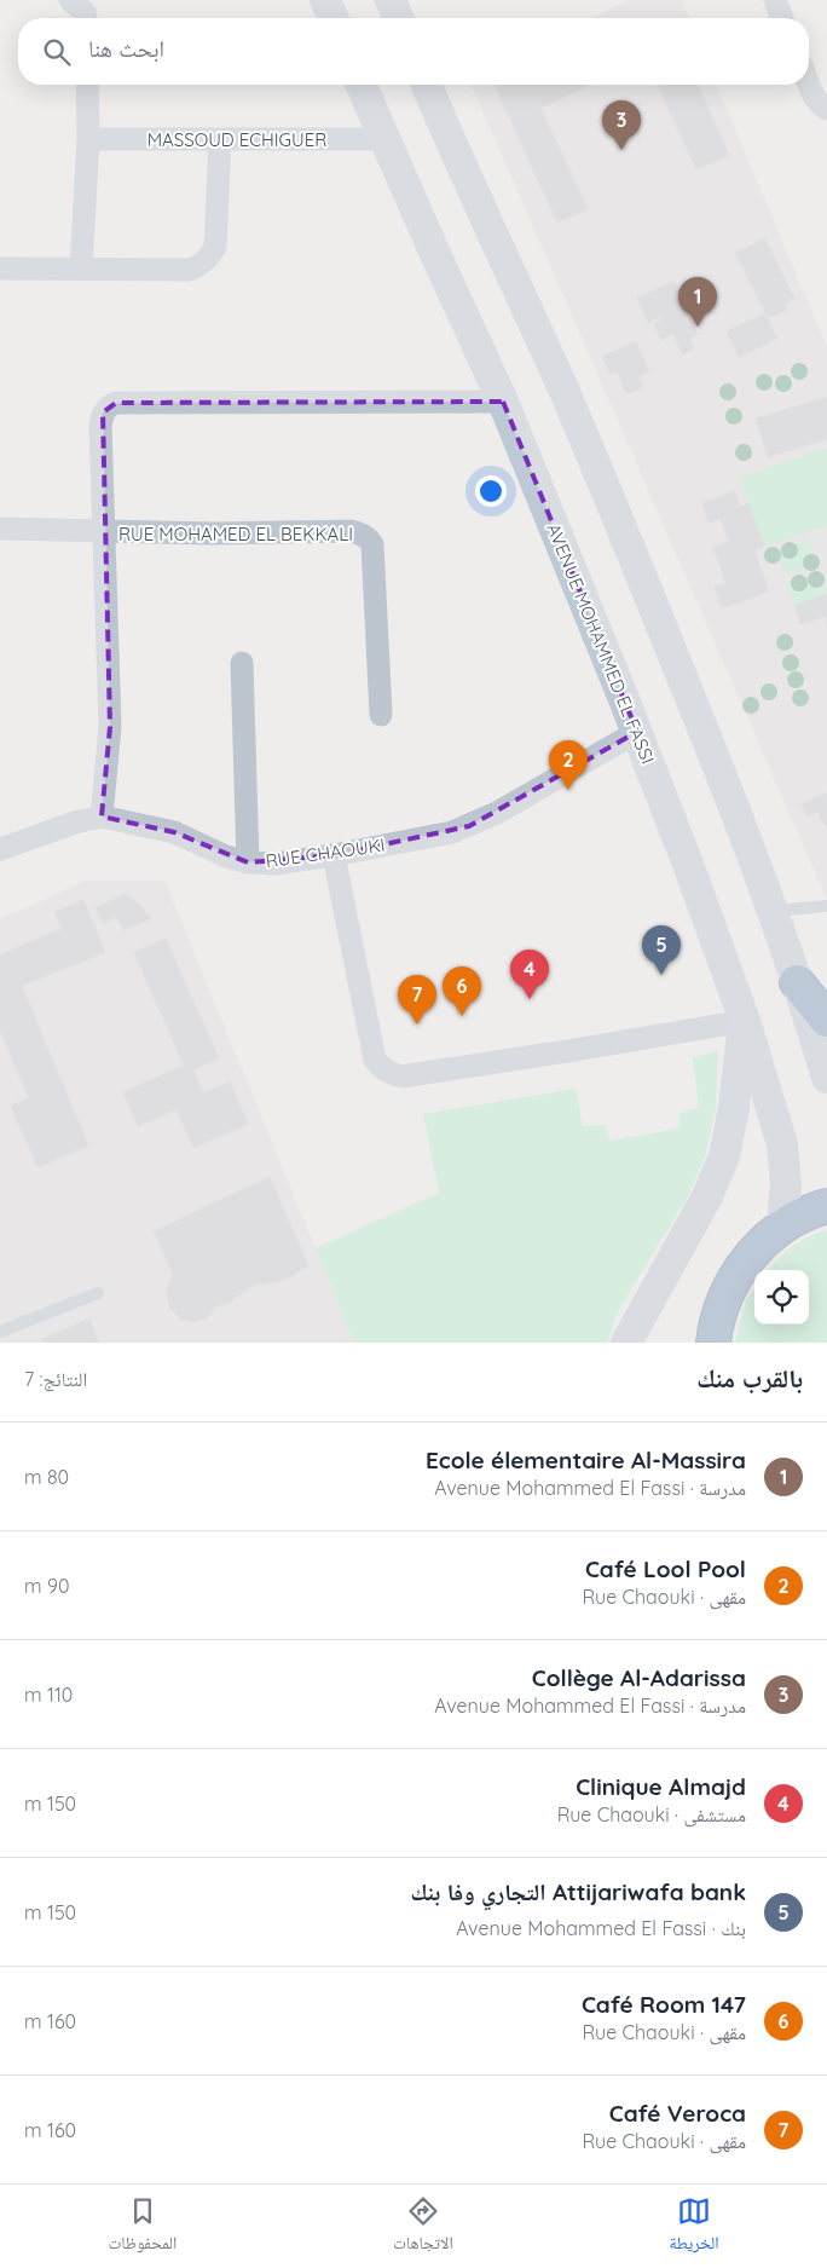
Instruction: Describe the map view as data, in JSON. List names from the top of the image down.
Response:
{
  "streets": {
    "main road": ["AVENUE MOHAMMED EL FASSI"],
    "street": ["MASSOUD ECHIGUER", "RUE MOHAMED EL BEKKALI", "RUE CHAOUKI"]
  },
  "crossings": [
    ["MASSOUD ECHIGUER", "AVENUE MOHAMMED EL FASSI"],
    ["RUE MOHAMED EL BEKKALI", "AVENUE MOHAMMED EL FASSI"],
    ["RUE MOHAMED EL BEKKALI", "RUE CHAOUKI"],
    ["AVENUE MOHAMMED EL FASSI", "RUE CHAOUKI"]
  ],
  "page": {
    "search": "ابحث هنا",
    "pins": [
      "3",
      "1",
      "2",
      "5",
      "4",
      "6",
      "7"
    ],
    "heading": ["بالقرب منك", "النتائج: 7"],
    "list": [
      {
        "mark": "1",
        "name": "Ecole élementaire Al-Massira",
        "note": "مدرسة · Avenue Mohammed El Fassi",
        "value": "80 m"
      },
      {
        "mark": "2",
        "name": "Café Lool Pool",
        "note": "مقهى · Rue Chaouki",
        "value": "90 m"
      },
      {
        "mark": "3",
        "name": "Collège Al-Adarissa",
        "note": "مدرسة · Avenue Mohammed El Fassi",
        "value": "110 m"
      },
      {
        "mark": "4",
        "name": "Clinique Almajd",
        "note": "مستشفى · Rue Chaouki",
        "value": "150 m"
      },
      {
        "mark": "5",
        "name": "Attijariwafa bank التجاري وفا بنك",
        "note": "بنك · Avenue Mohammed El Fassi",
        "value": "150 m"
      },
      {
        "mark": "6",
        "name": "Café Room 147",
        "note": "مقهى · Rue Chaouki",
        "value": "160 m"
      },
      {
        "mark": "7",
        "name": "Café Veroca",
        "note": "مقهى · Rue Chaouki",
        "value": "160 m"
      }
    ],
    "nav": ["الخريطة", "الاتجاهات", "المحفوظات"]
  }
}
